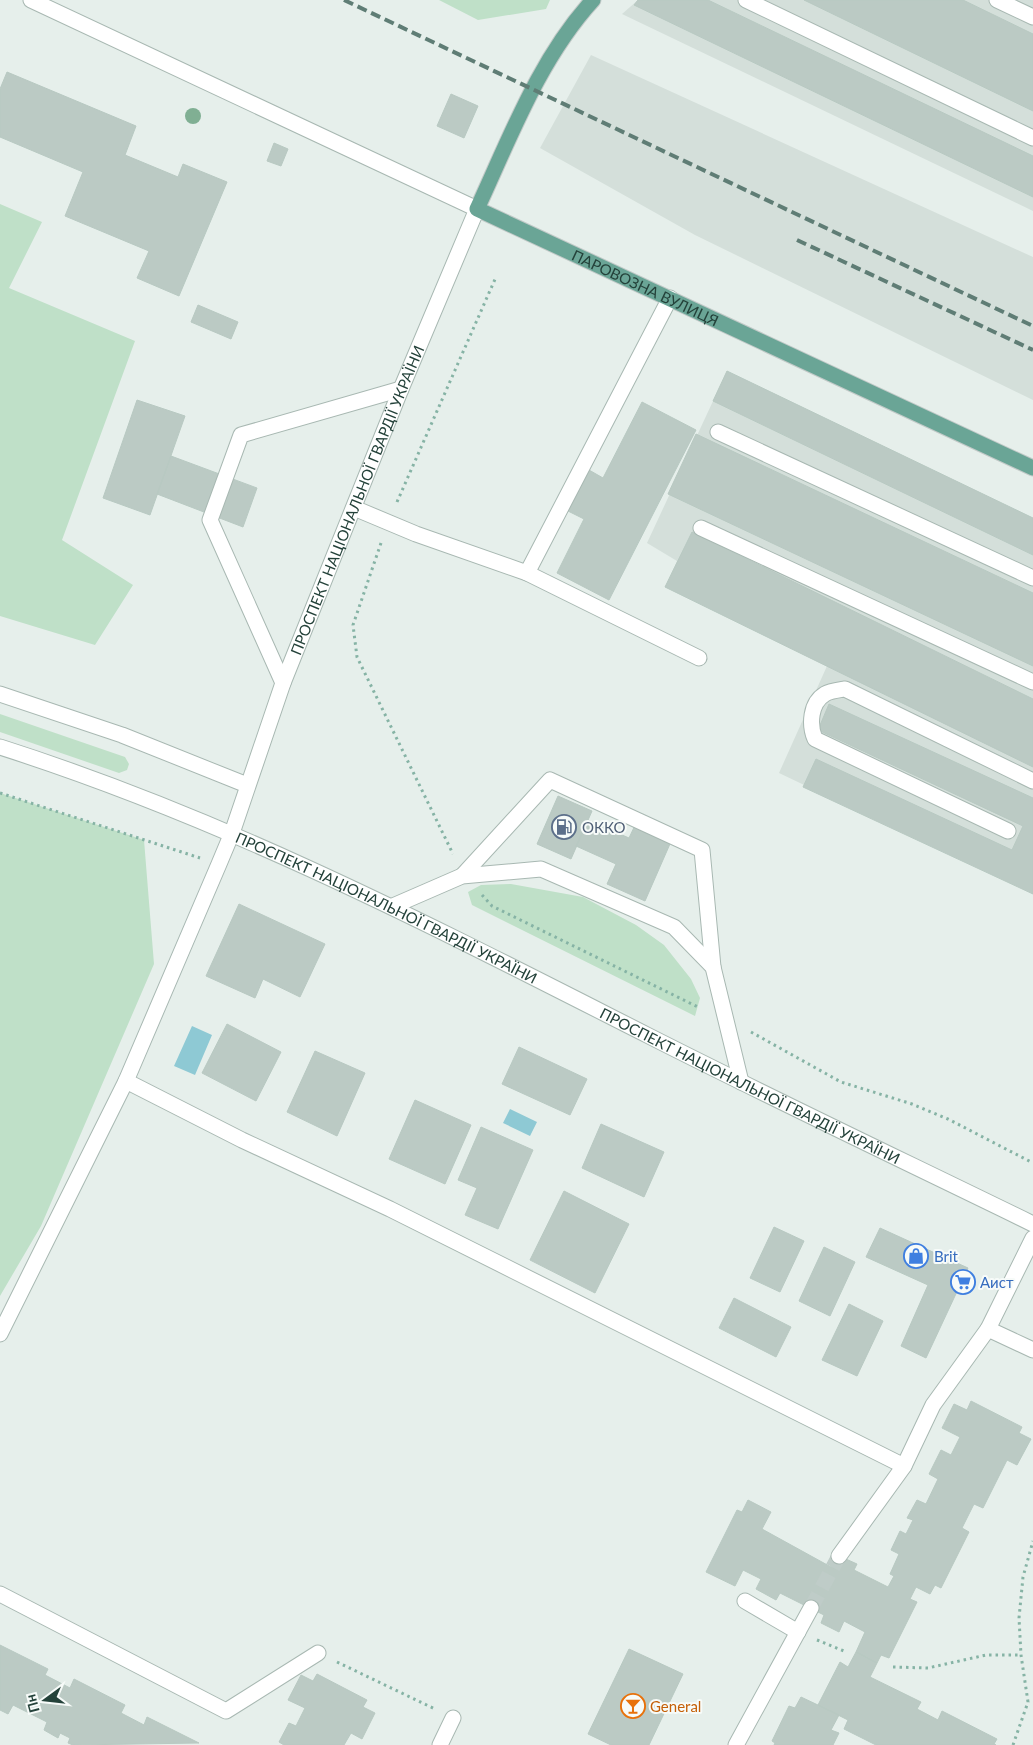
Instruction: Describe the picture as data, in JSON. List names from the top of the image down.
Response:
{
  "streets": {
    "main road": ["ПАРОВОЗНА ВУЛИЦЯ"],
    "street": ["ПРОСПЕКТ НАЦІОНАЛЬНОЇ ГВАРДІЇ УКРАЇНИ"]
  },
  "crossings": [
    ["ПАРОВОЗНА ВУЛИЦЯ", "ПРОСПЕКТ НАЦІОНАЛЬНОЇ ГВАРДІЇ УКРАЇНИ"]
  ],
  "places": {
    "fuel station": ["ОККО"],
    "shop": ["Brit"],
    "supermarket": ["Аист"],
    "bar": ["General"]
  },
  "north": "left"
}
